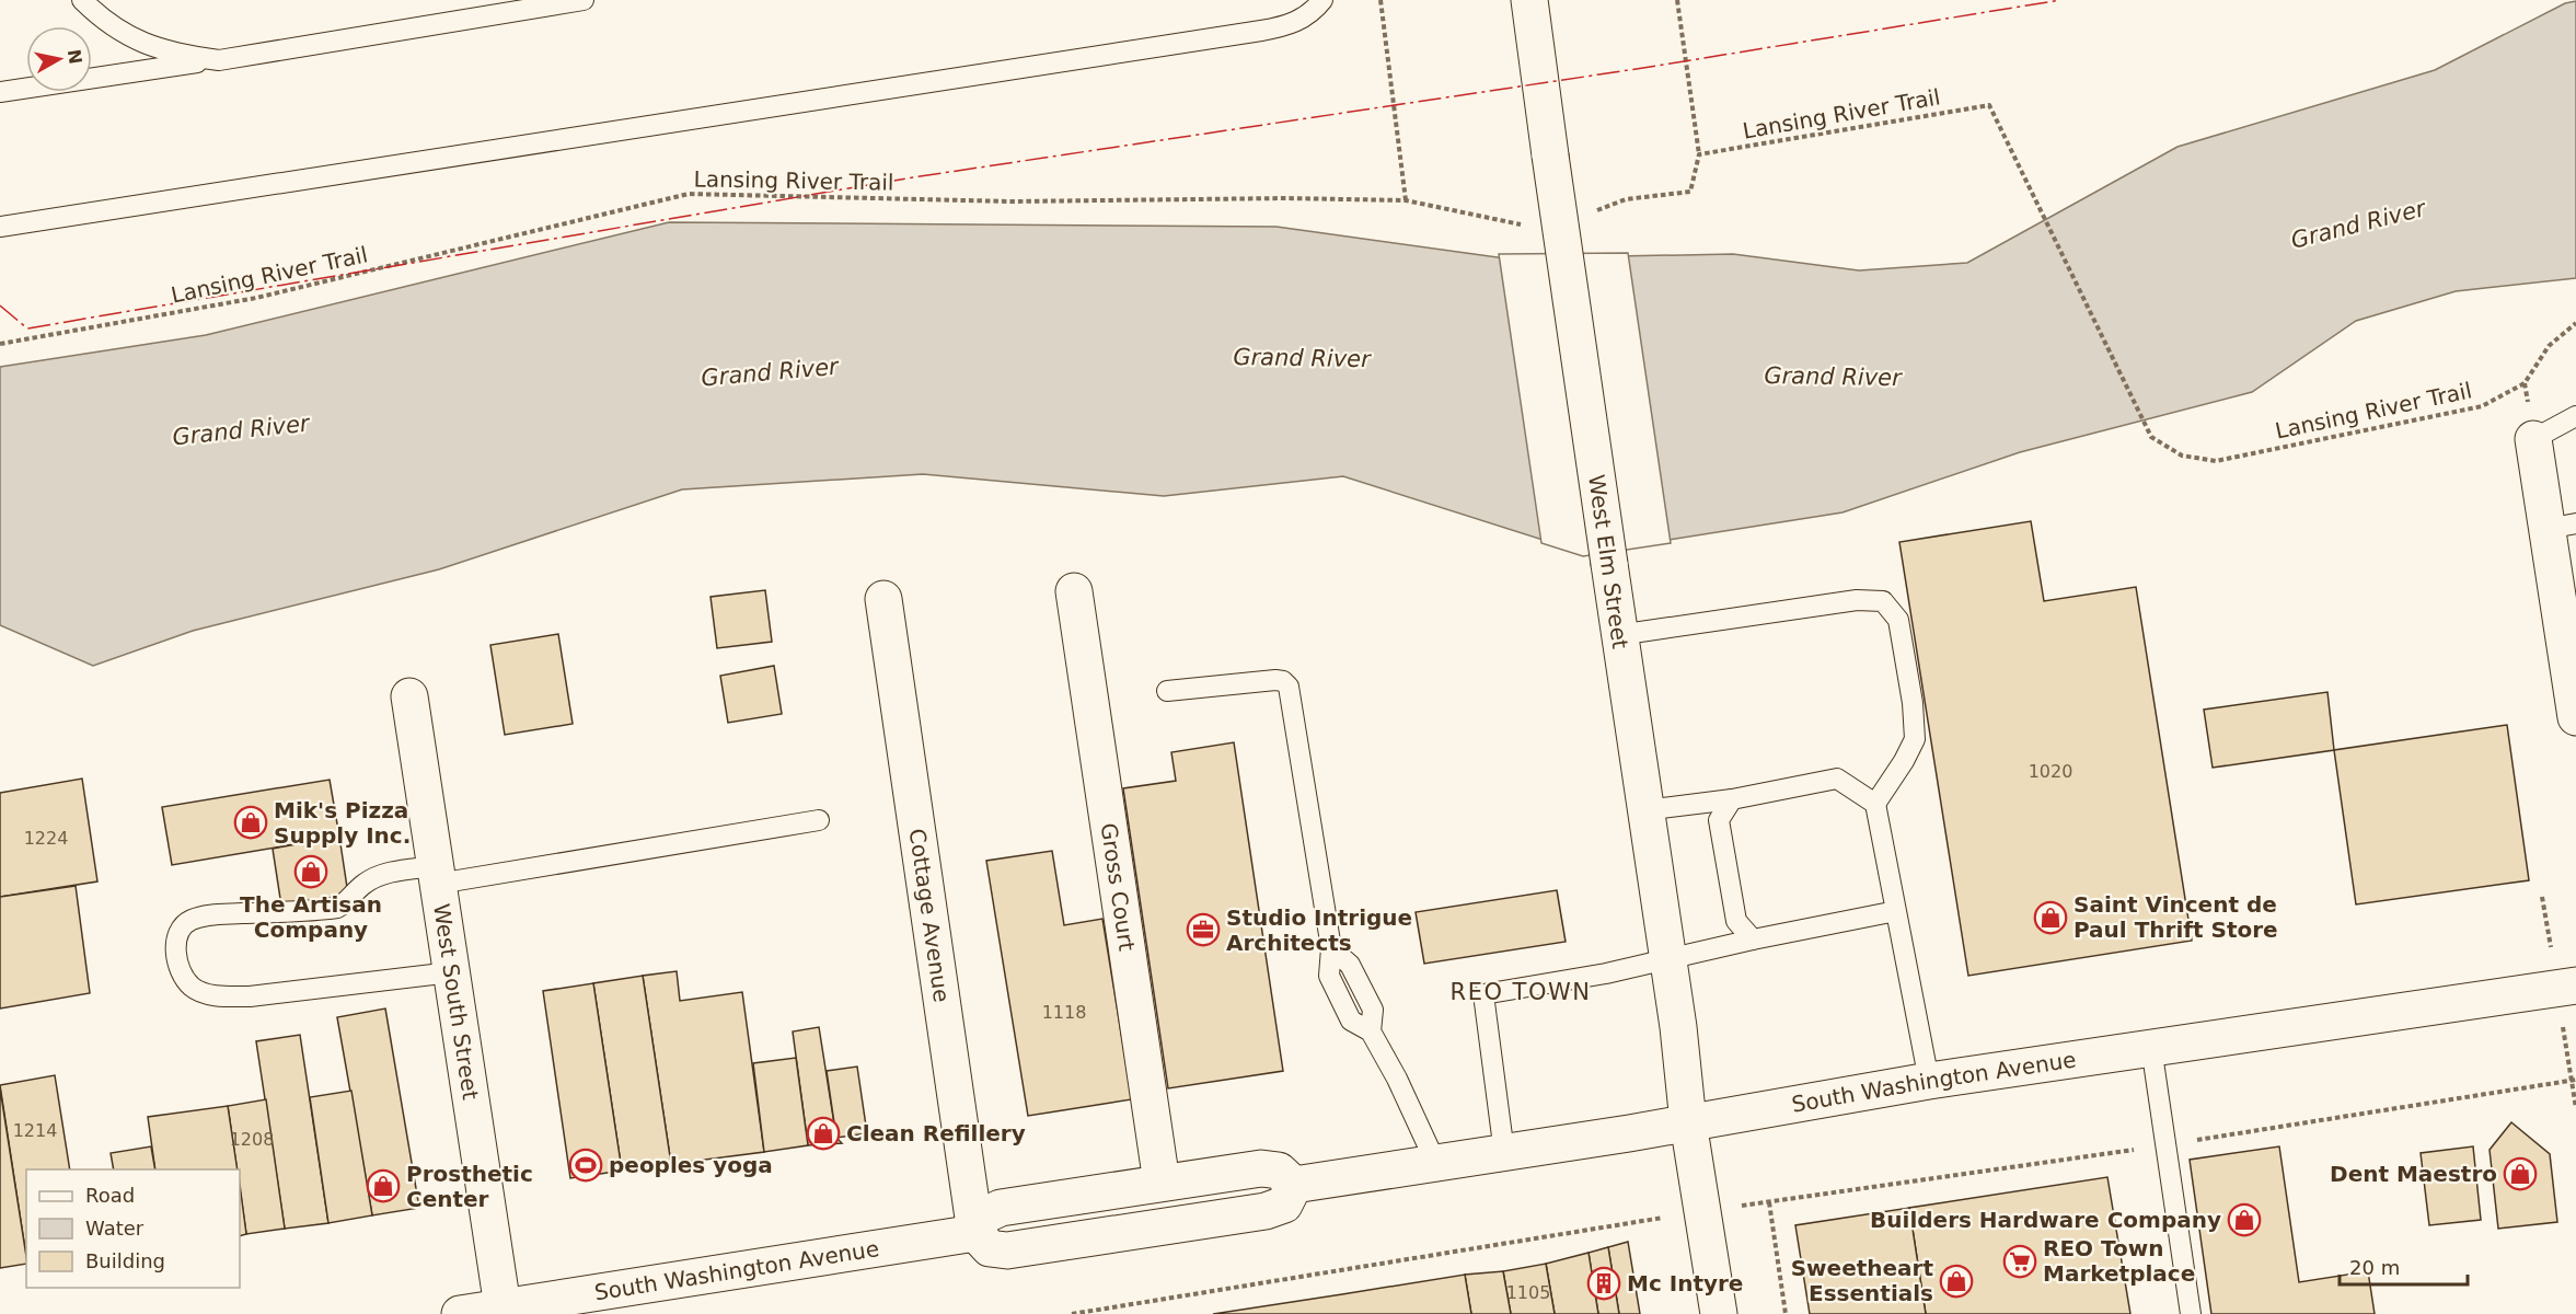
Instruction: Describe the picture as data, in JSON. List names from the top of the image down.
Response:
{
  "streets": {
    "street": [
      "West Elm Street",
      "Gross Court",
      "Cottage Avenue",
      "West South Street",
      "South Washington Avenue"
    ],
    "path": ["Lansing River Trail"]
  },
  "crossings": [
    ["West Elm Street", "South Washington Avenue"],
    ["Cottage Avenue", "South Washington Avenue"],
    ["West South Street", "South Washington Avenue"]
  ],
  "districts": ["REO TOWN"],
  "water": ["Grand River"],
  "places": {
    "shop": [
      "Mik's Pizza Supply Inc.",
      "The Artisan Company",
      "Saint Vincent de Paul Thrift Store",
      "Clean Refillery",
      "Dent Maestro",
      "Prosthetic Center",
      "Builders Hardware Company",
      "Sweetheart Essentials"
    ],
    "office": ["Studio Intrigue Architects"],
    "sports": ["peoples yoga"],
    "supermarket": ["REO Town Marketplace"],
    "building": ["Mc Intyre"]
  },
  "house_numbers": [
    "1020",
    "1224",
    "1118",
    "1214",
    "1208",
    "1105"
  ],
  "legend": ["Road", "Water", "Building"],
  "scale_bar": "20 m",
  "north": "right"
}
